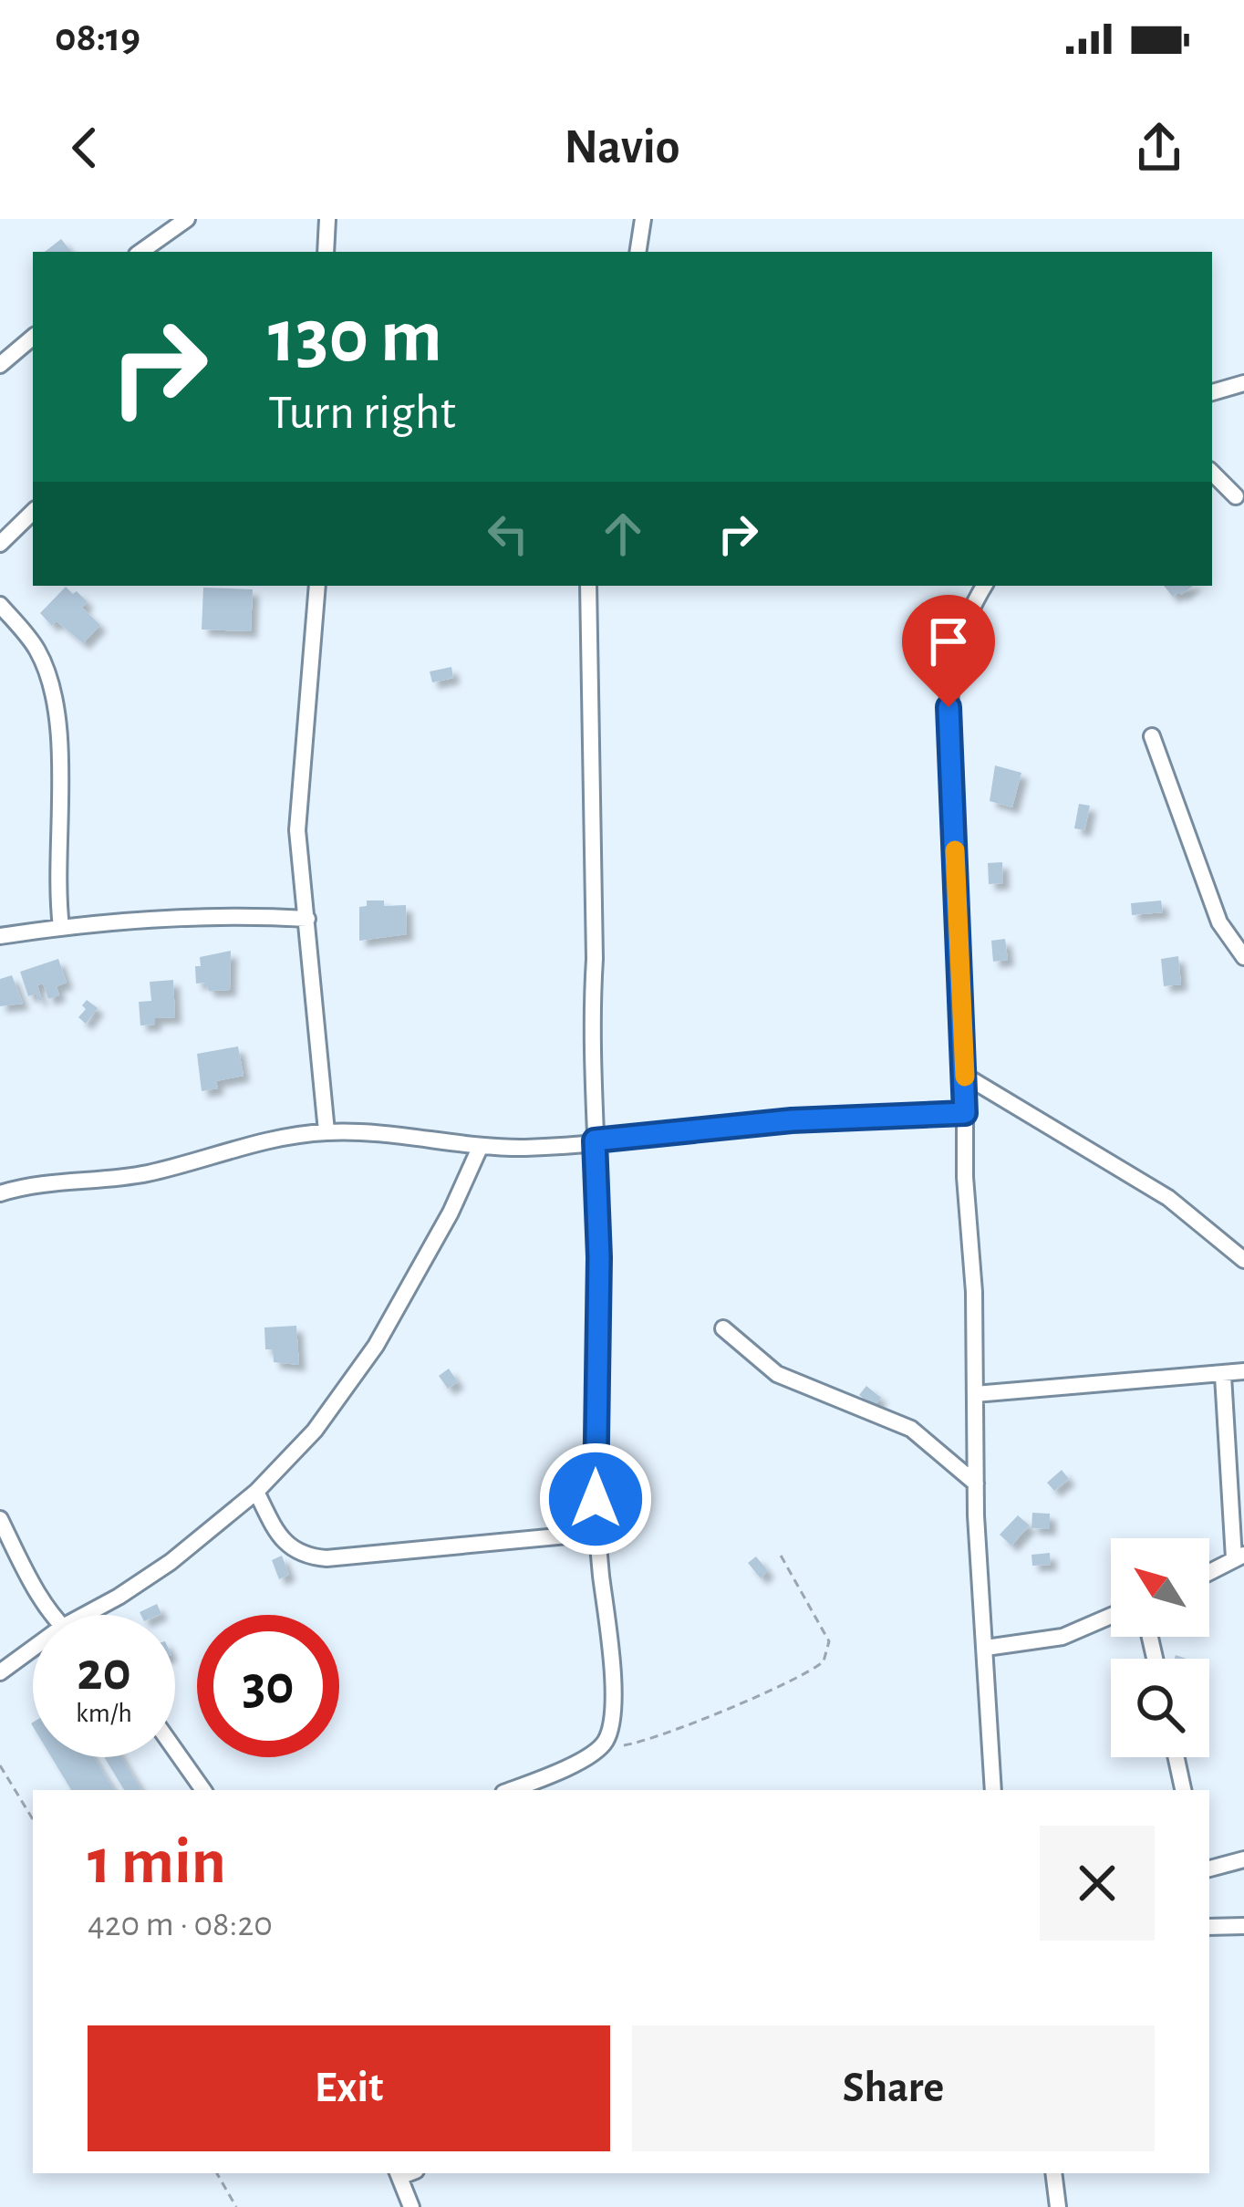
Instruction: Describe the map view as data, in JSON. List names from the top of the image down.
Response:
{
  "north": "top left",
  "page": {
    "status": "08:19",
    "header": "Navio",
    "turn": ["130 m", "Turn right"],
    "speed": "20 km/h",
    "limit": "30",
    "heading": ["1 min", "420 m · 08:20"],
    "buttons": ["Exit", "Share"]
  }
}
